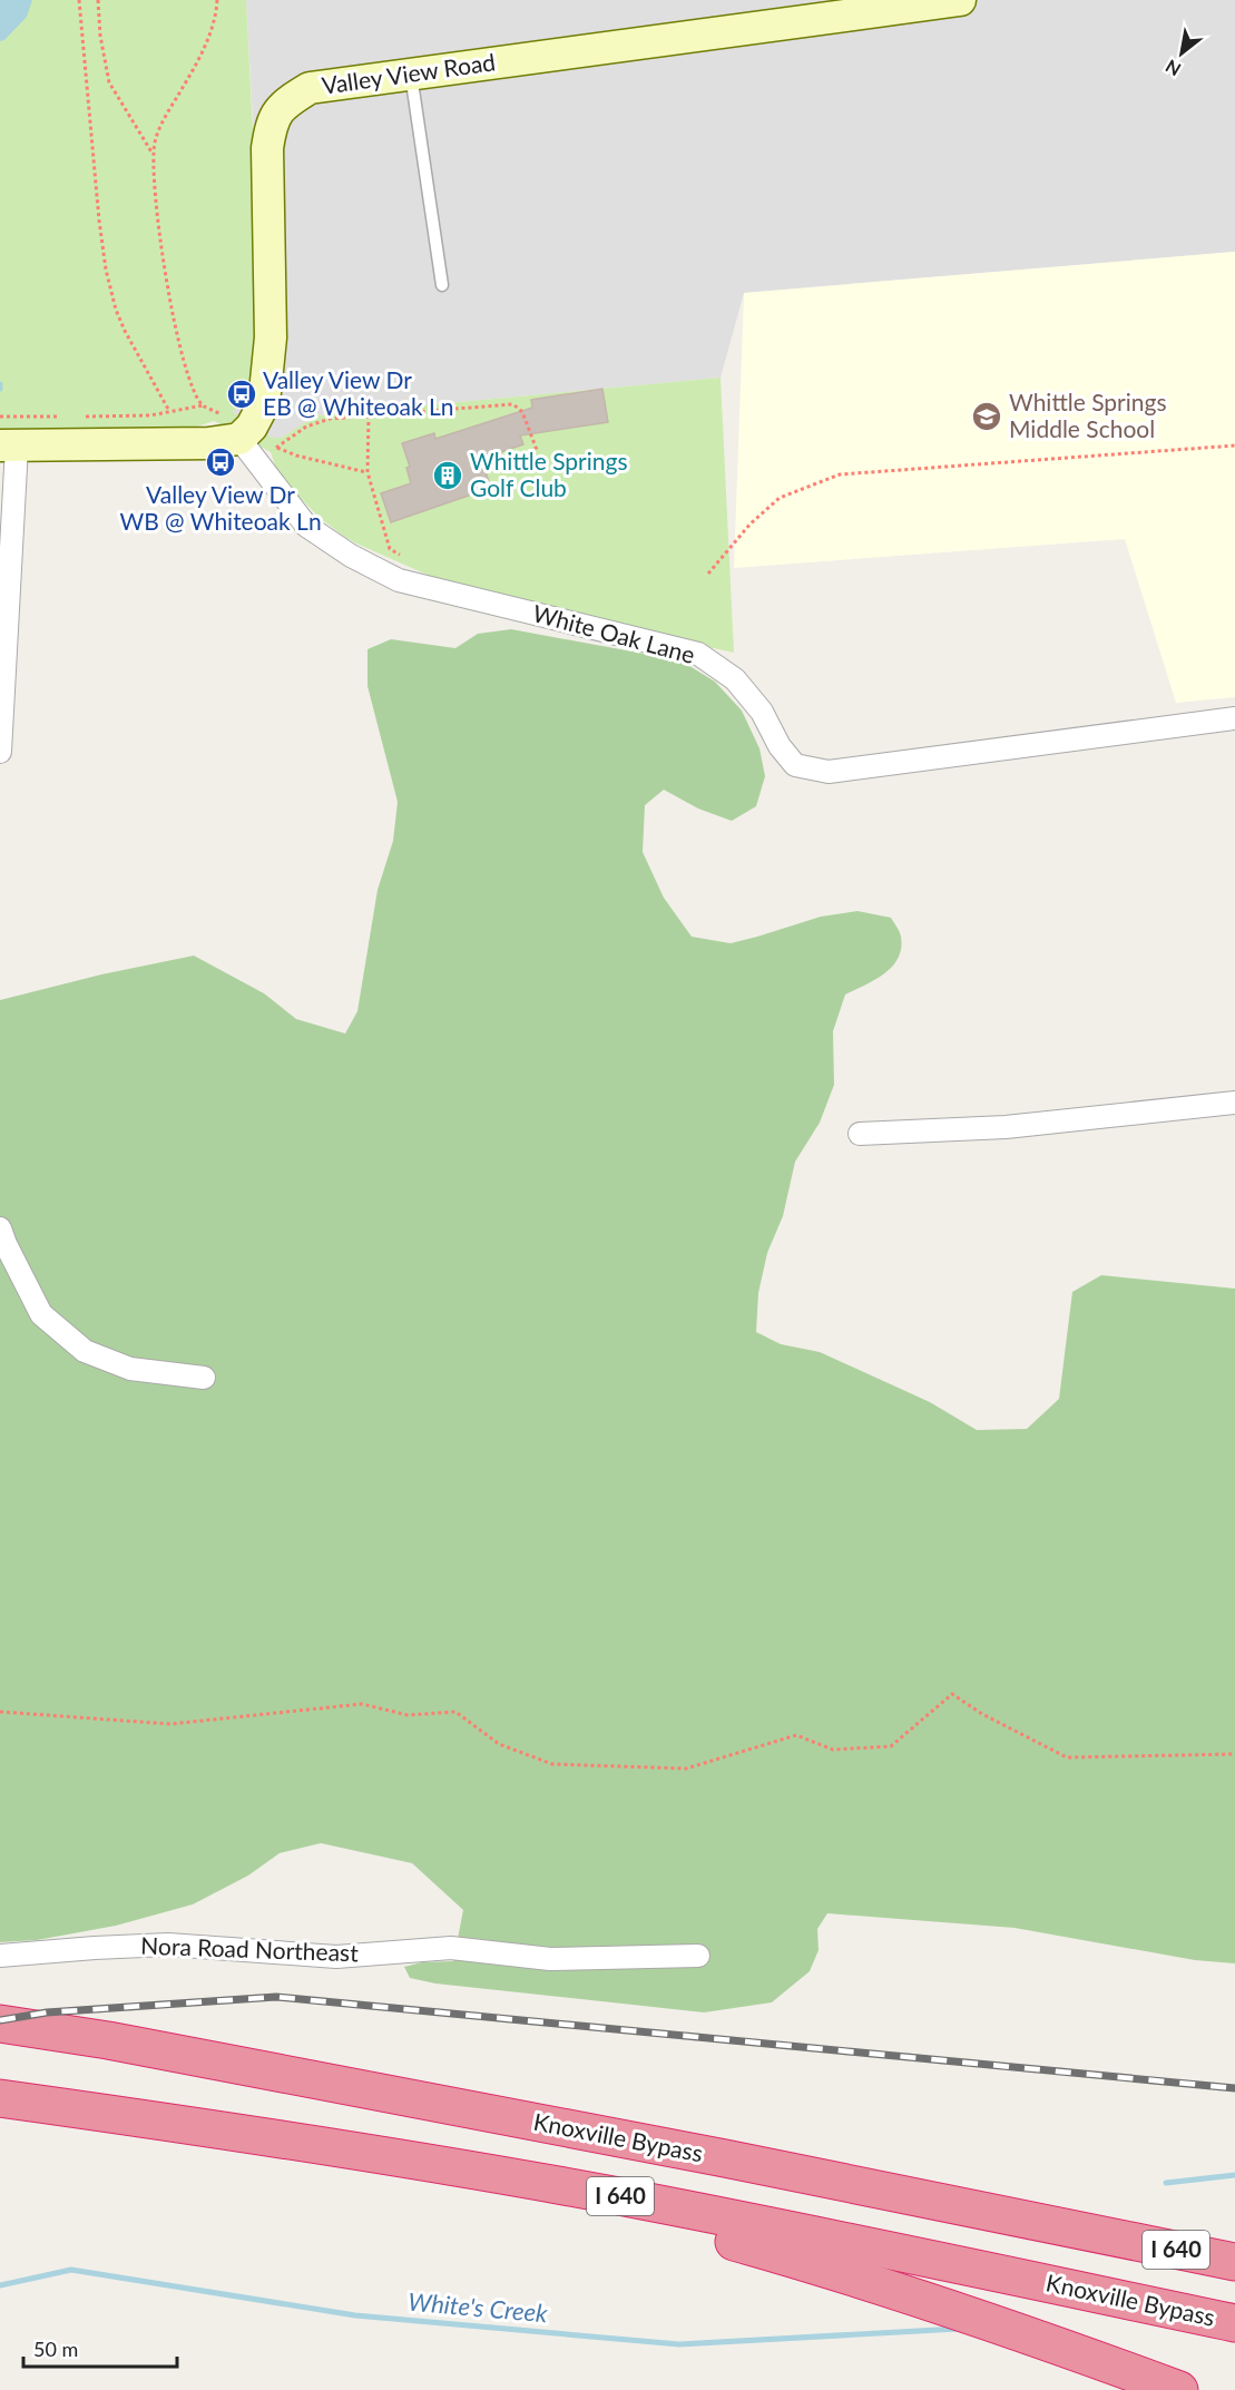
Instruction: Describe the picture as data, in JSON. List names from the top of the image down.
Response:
{
  "streets": {
    "highway": ["Knoxville Bypass", "I 640"],
    "street": ["Valley View Road", "White Oak Lane", "Nora Road Northeast"]
  },
  "crossings": [
    ["Valley View Road", "White Oak Lane"]
  ],
  "water": ["White's Creek"],
  "places": {
    "bus stop": ["Valley View Dr EB @ Whiteoak Ln", "Valley View Dr WB @ Whiteoak Ln"],
    "school or university": ["Whittle Springs Middle School"],
    "building": ["Whittle Springs Golf Club"]
  },
  "scale_bar": "50 m",
  "north": "bottom left"
}
